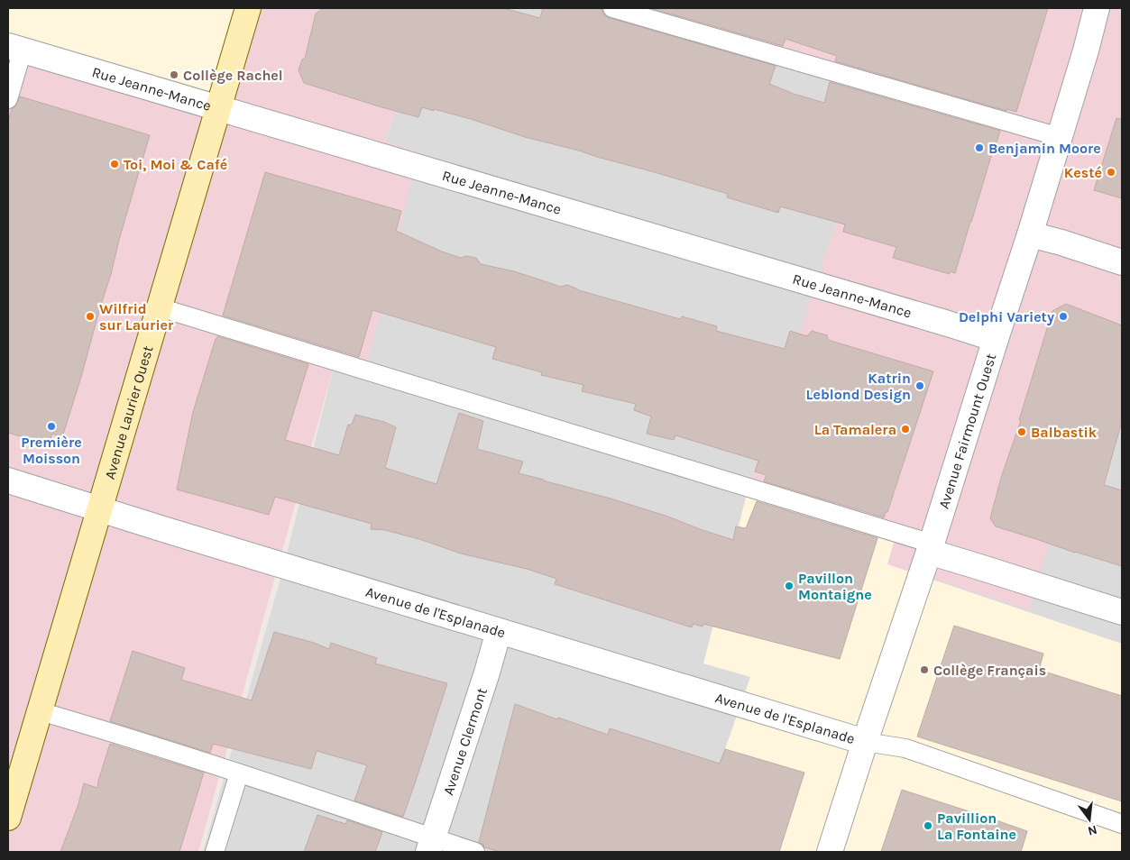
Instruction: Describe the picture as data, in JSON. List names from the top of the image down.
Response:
{
  "streets": {
    "street": [
      "Rue Jeanne-Mance",
      "Avenue Laurier Ouest",
      "Avenue Fairmount Ouest",
      "Avenue de l'Esplanade",
      "Avenue Clermont"
    ]
  },
  "crossings": [
    ["Rue Jeanne-Mance", "Avenue Laurier Ouest"],
    ["Rue Jeanne-Mance", "Avenue Fairmount Ouest"],
    ["Avenue Laurier Ouest", "Avenue de l'Esplanade"],
    ["Avenue Fairmount Ouest", "Avenue de l'Esplanade"],
    ["Avenue de l'Esplanade", "Avenue Clermont"]
  ],
  "places": [
    "Collège Rachel",
    "Benjamin Moore",
    "Toi, Moi & Café",
    "Kesté",
    "Wilfrid sur Laurier",
    "Delphi Variety",
    "Katrin Leblond Design",
    "Première Moisson",
    "La Tamalera",
    "Balbastik",
    "Pavillon Montaigne",
    "Collège Français",
    "Pavillion La Fontaine"
  ],
  "north": "bottom"
}
